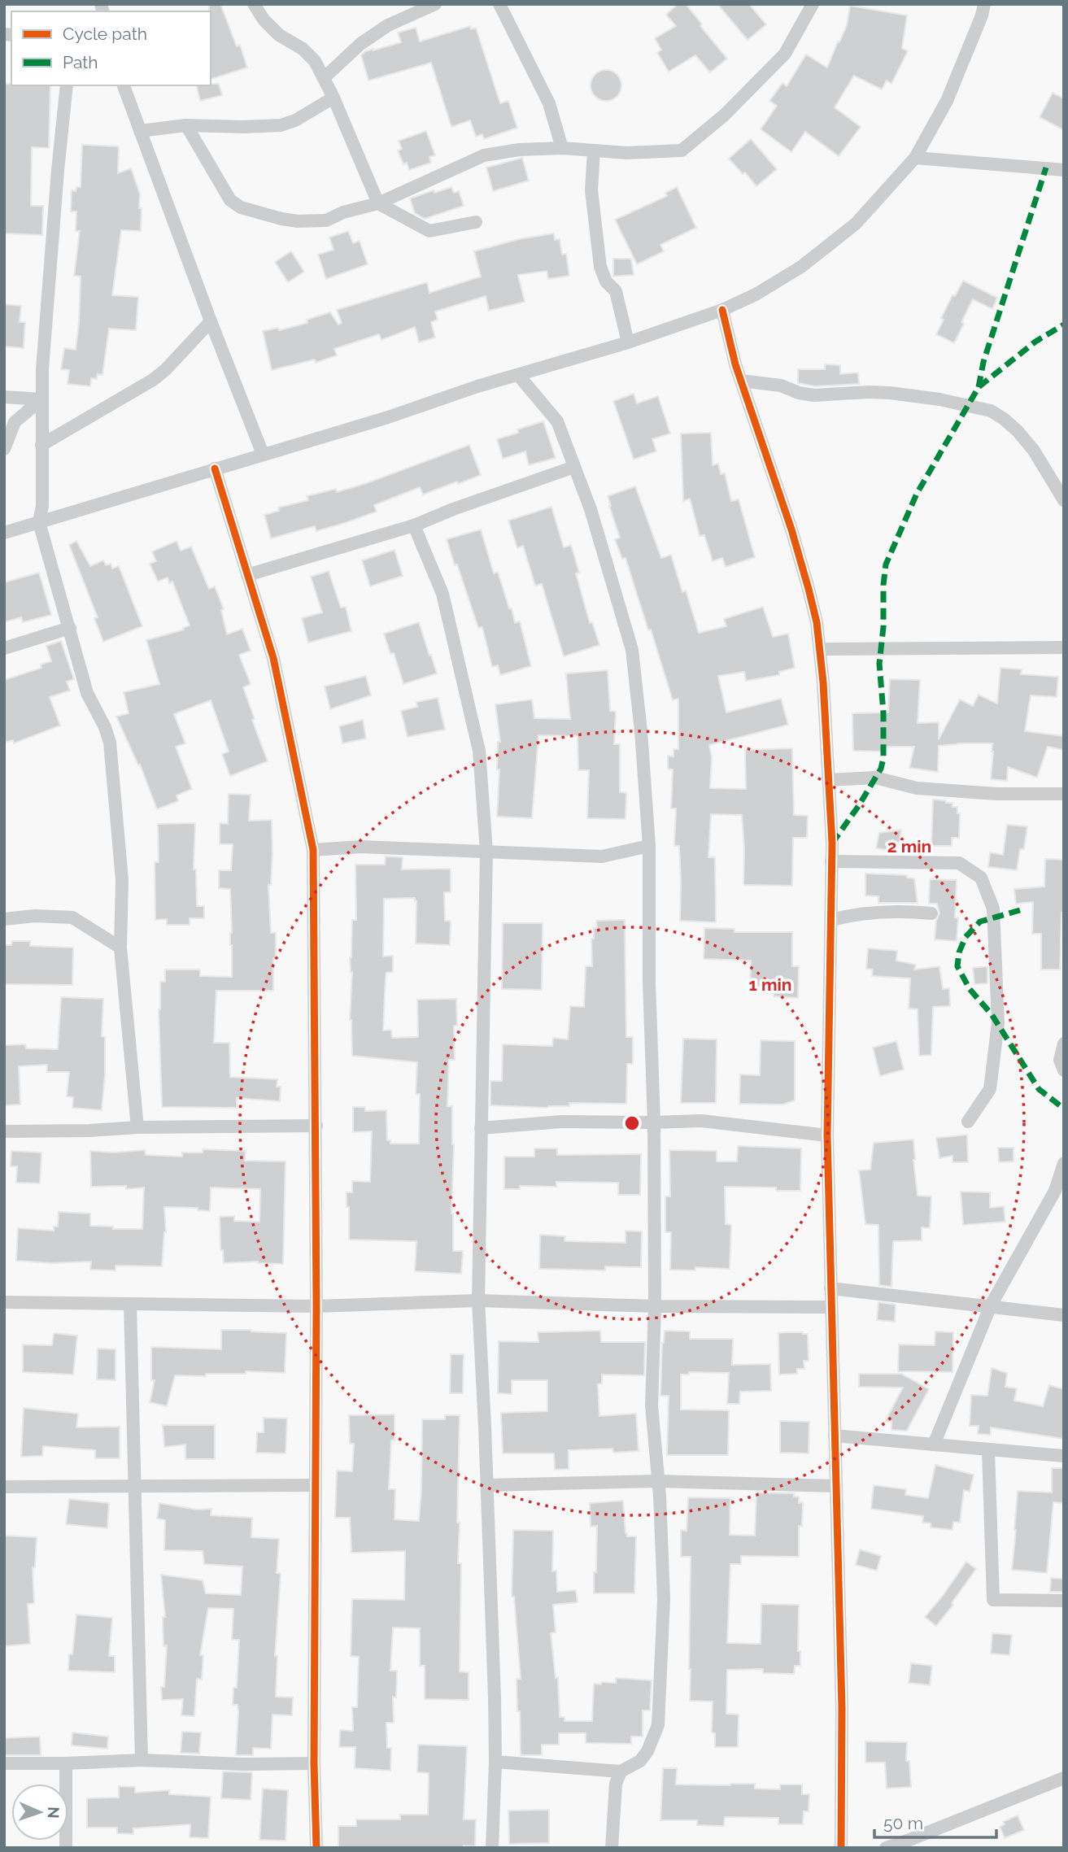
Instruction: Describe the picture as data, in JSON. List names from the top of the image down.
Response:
{
  "legend": ["Cycle path", "Path"],
  "scale_bar": "50 m",
  "north": "right",
  "rings": ["2 min", "1 min"]
}
